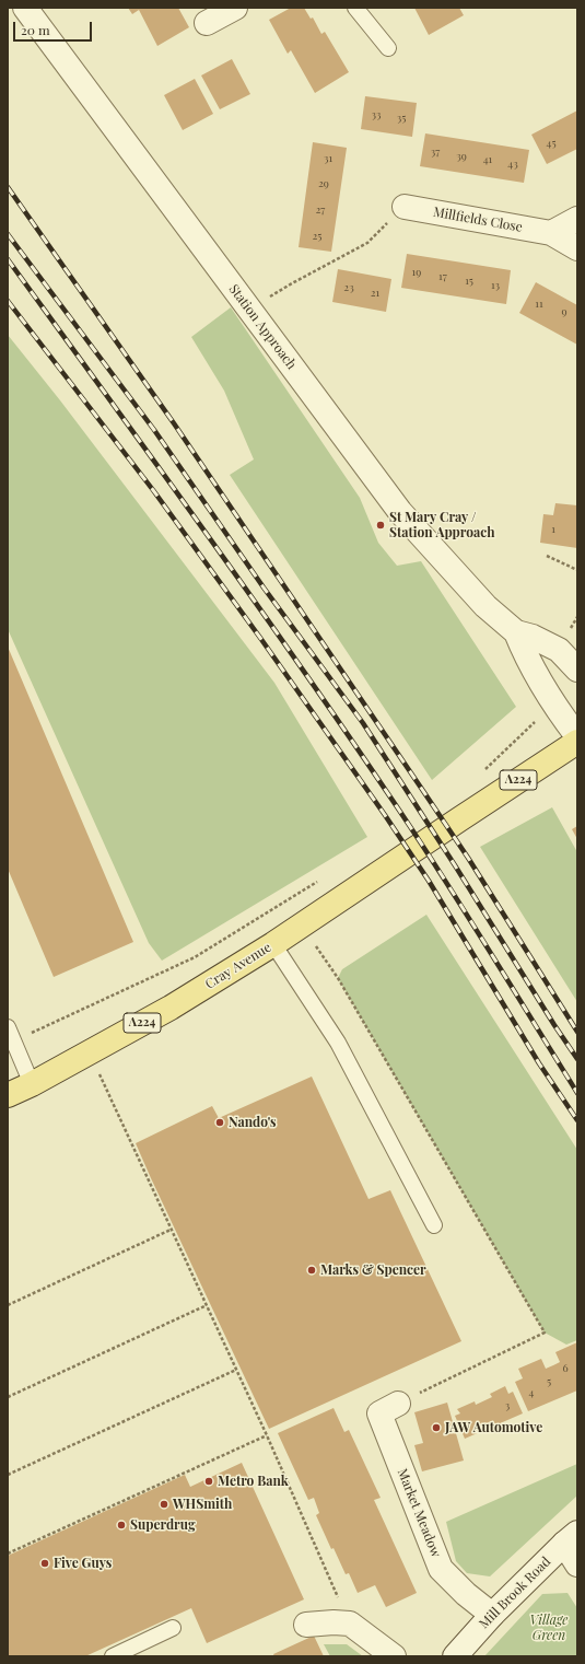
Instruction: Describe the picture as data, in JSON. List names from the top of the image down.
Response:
{
  "streets": {
    "main road": ["A224", "Cray Avenue"],
    "street": [
      "Millfields Close",
      "Station Approach",
      "Market Meadow",
      "Mill Brook Road"
    ]
  },
  "crossings": [
    ["Market Meadow", "Mill Brook Road"]
  ],
  "parks": ["Village Green"],
  "places": [
    "St Mary Cray / Station Approach",
    "Nando's",
    "Marks & Spencer",
    "JAW Automotive",
    "Metro Bank",
    "WHSmith",
    "Superdrug",
    "Five Guys"
  ],
  "house_numbers": [
    "33",
    "35",
    "45",
    "37",
    "39",
    "31",
    "41",
    "43",
    "29",
    "27",
    "25",
    "19",
    "17",
    "15",
    "13",
    "23",
    "21",
    "11",
    "9",
    "1",
    "6",
    "5",
    "4",
    "3"
  ],
  "scale_bar": "20 m"
}
